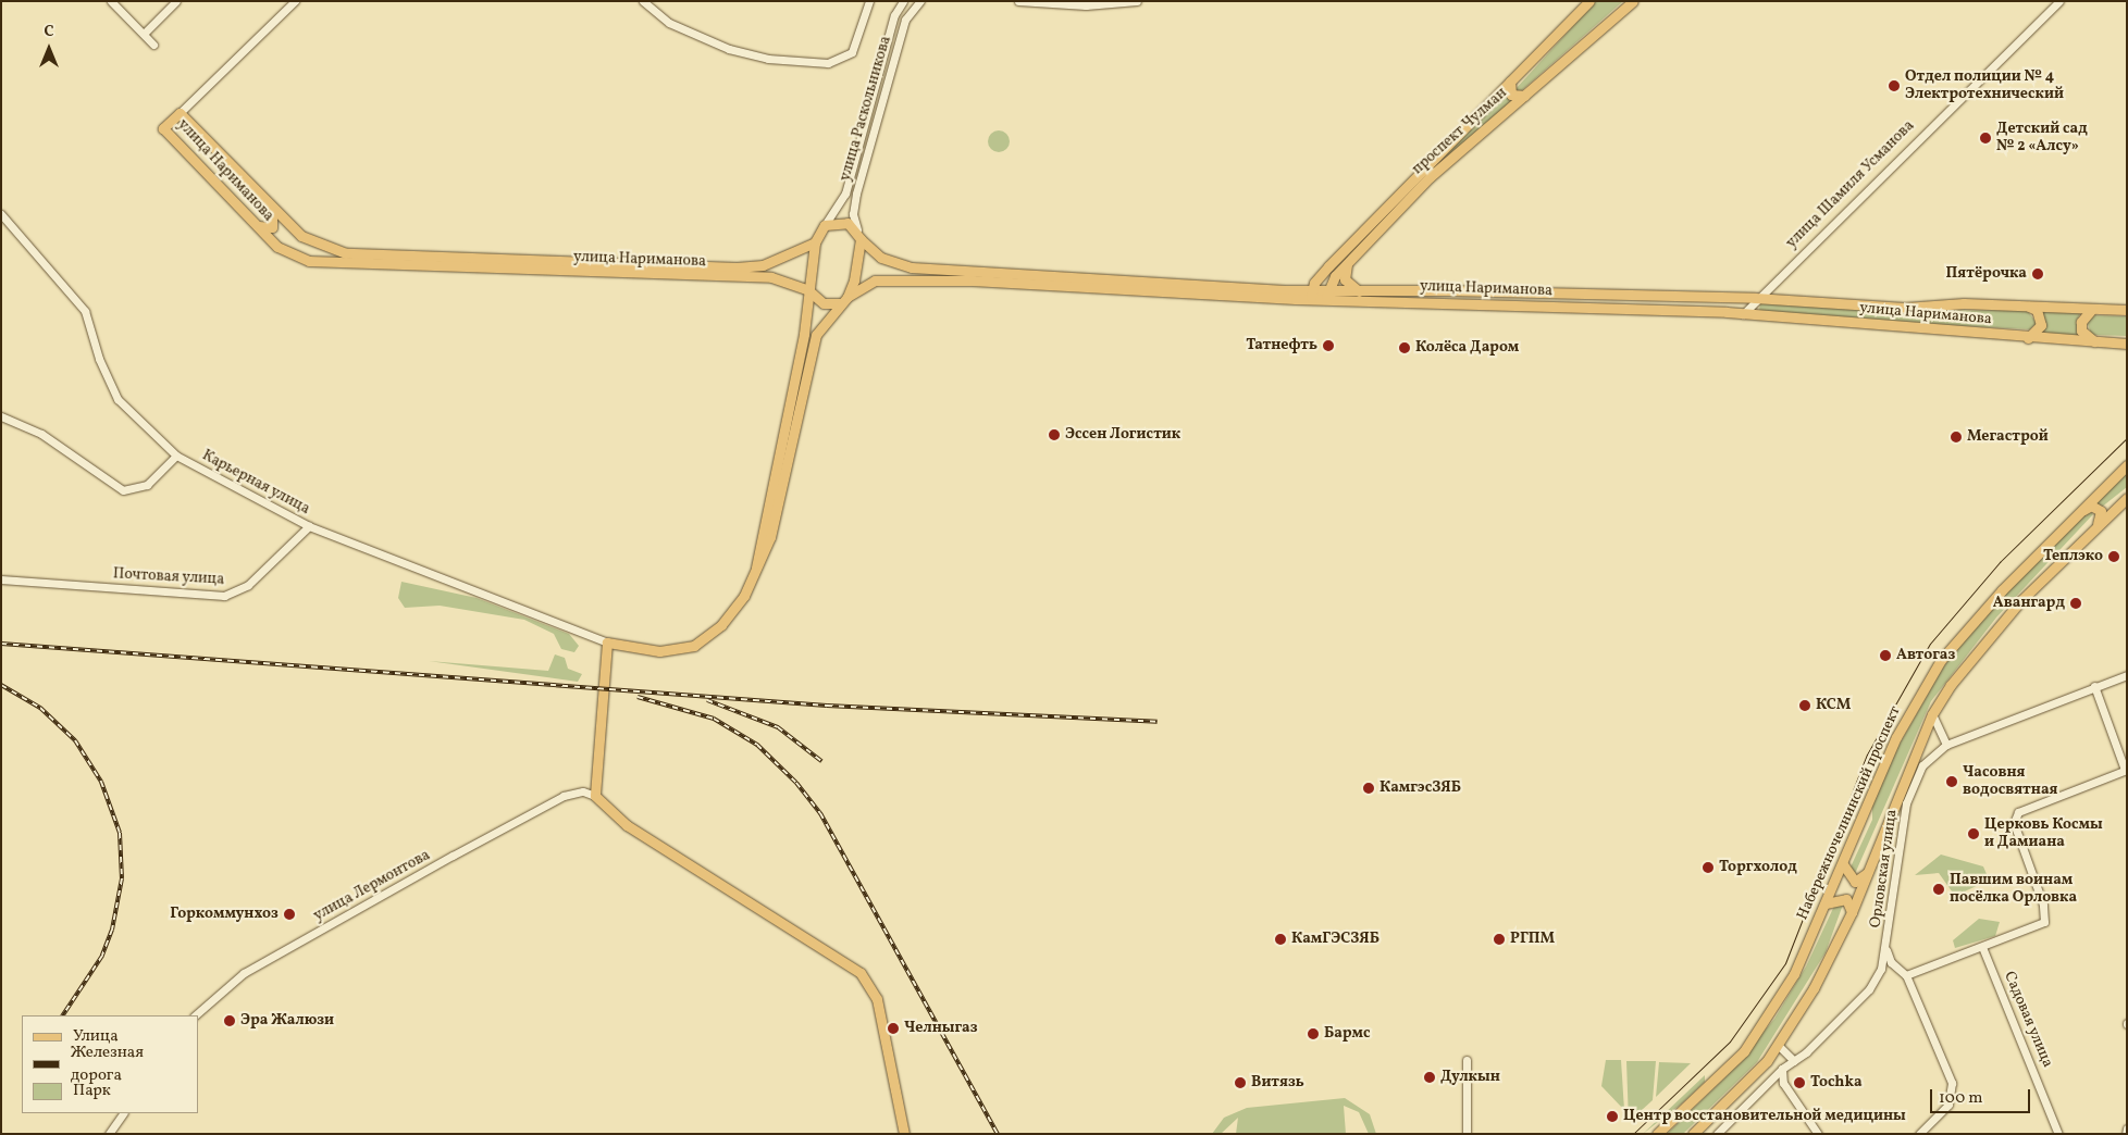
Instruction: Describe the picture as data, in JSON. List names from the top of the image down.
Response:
{
  "streets": {
    "main road": ["проспект Чулман", "улица Нариманова", "Набережночелнинский проспект"],
    "street": [
      "улица Раскольникова",
      "улица Шамиля Усманова",
      "Карьерная улица",
      "Почтовая улица",
      "Орловская улица",
      "улица Лермонтова",
      "Садовая улица"
    ]
  },
  "crossings": [
    ["улица Раскольникова", "улица Нариманова"],
    ["проспект Чулман", "улица Нариманова"],
    ["улица Нариманова", "улица Шамиля Усманова"],
    ["Карьерная улица", "Почтовая улица"]
  ],
  "places": [
    "Отдел полиции № 4 Электротехнический",
    "Детский сад № 2 «Алсу»",
    "Пятёрочка",
    "Татнефть",
    "Колёса Даром",
    "Эссен Логистик",
    "Мегастрой",
    "Теплэко",
    "Авангард",
    "Автогаз",
    "КСМ",
    "Часовня водосвятная",
    "КамгэсЗЯБ",
    "Церковь Космы и Дамиана",
    "Торгхолод",
    "Павшим воинам посёлка Орловка",
    "Горкоммунхоз",
    "КамГЭСЗЯБ",
    "РГПМ",
    "Эра Жалюзи",
    "Челныгаз",
    "Бармс",
    "Дулкын",
    "Витязь",
    "Tochka",
    "Центр восстановительной медицины"
  ],
  "legend": ["Улица", "Железная дорога", "Парк"],
  "scale_bar": "100 m",
  "north": "top"
}
